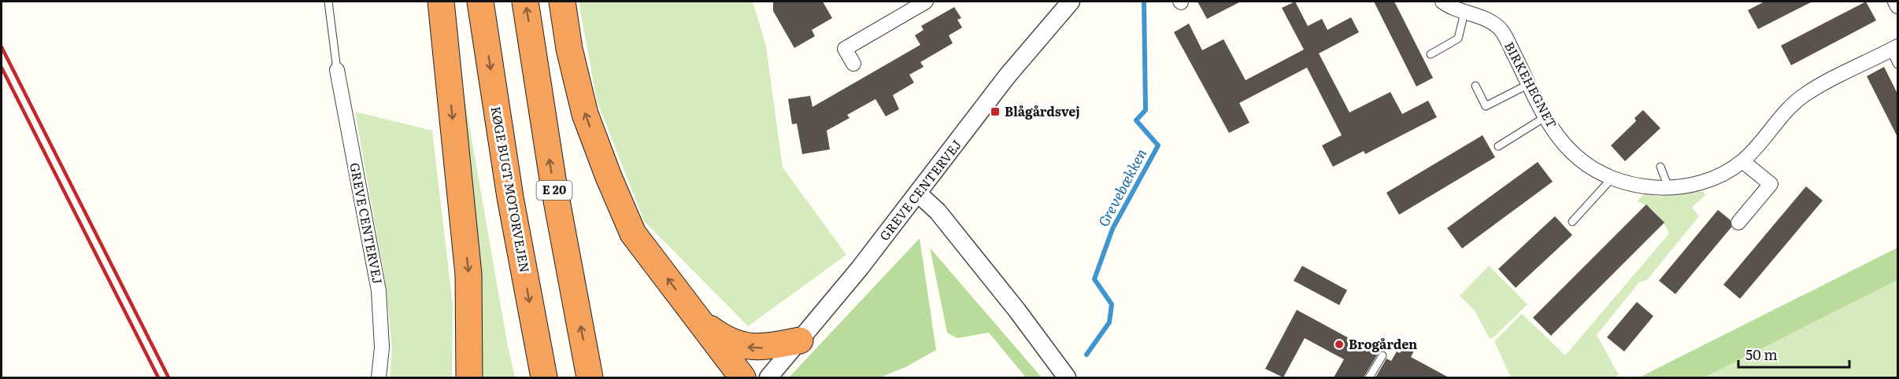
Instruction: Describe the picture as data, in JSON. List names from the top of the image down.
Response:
{
  "streets": {
    "highway": ["KØGE BUGT MOTORVEJEN", "E 20"],
    "street": ["BIRKEHEGNET", "GREVE CENTERVEJ"]
  },
  "water": ["Grevebækken"],
  "places": {
    "transit": ["Blågårdsvej"],
    "other": ["Brogården"]
  },
  "scale_bar": "50 m"
}
